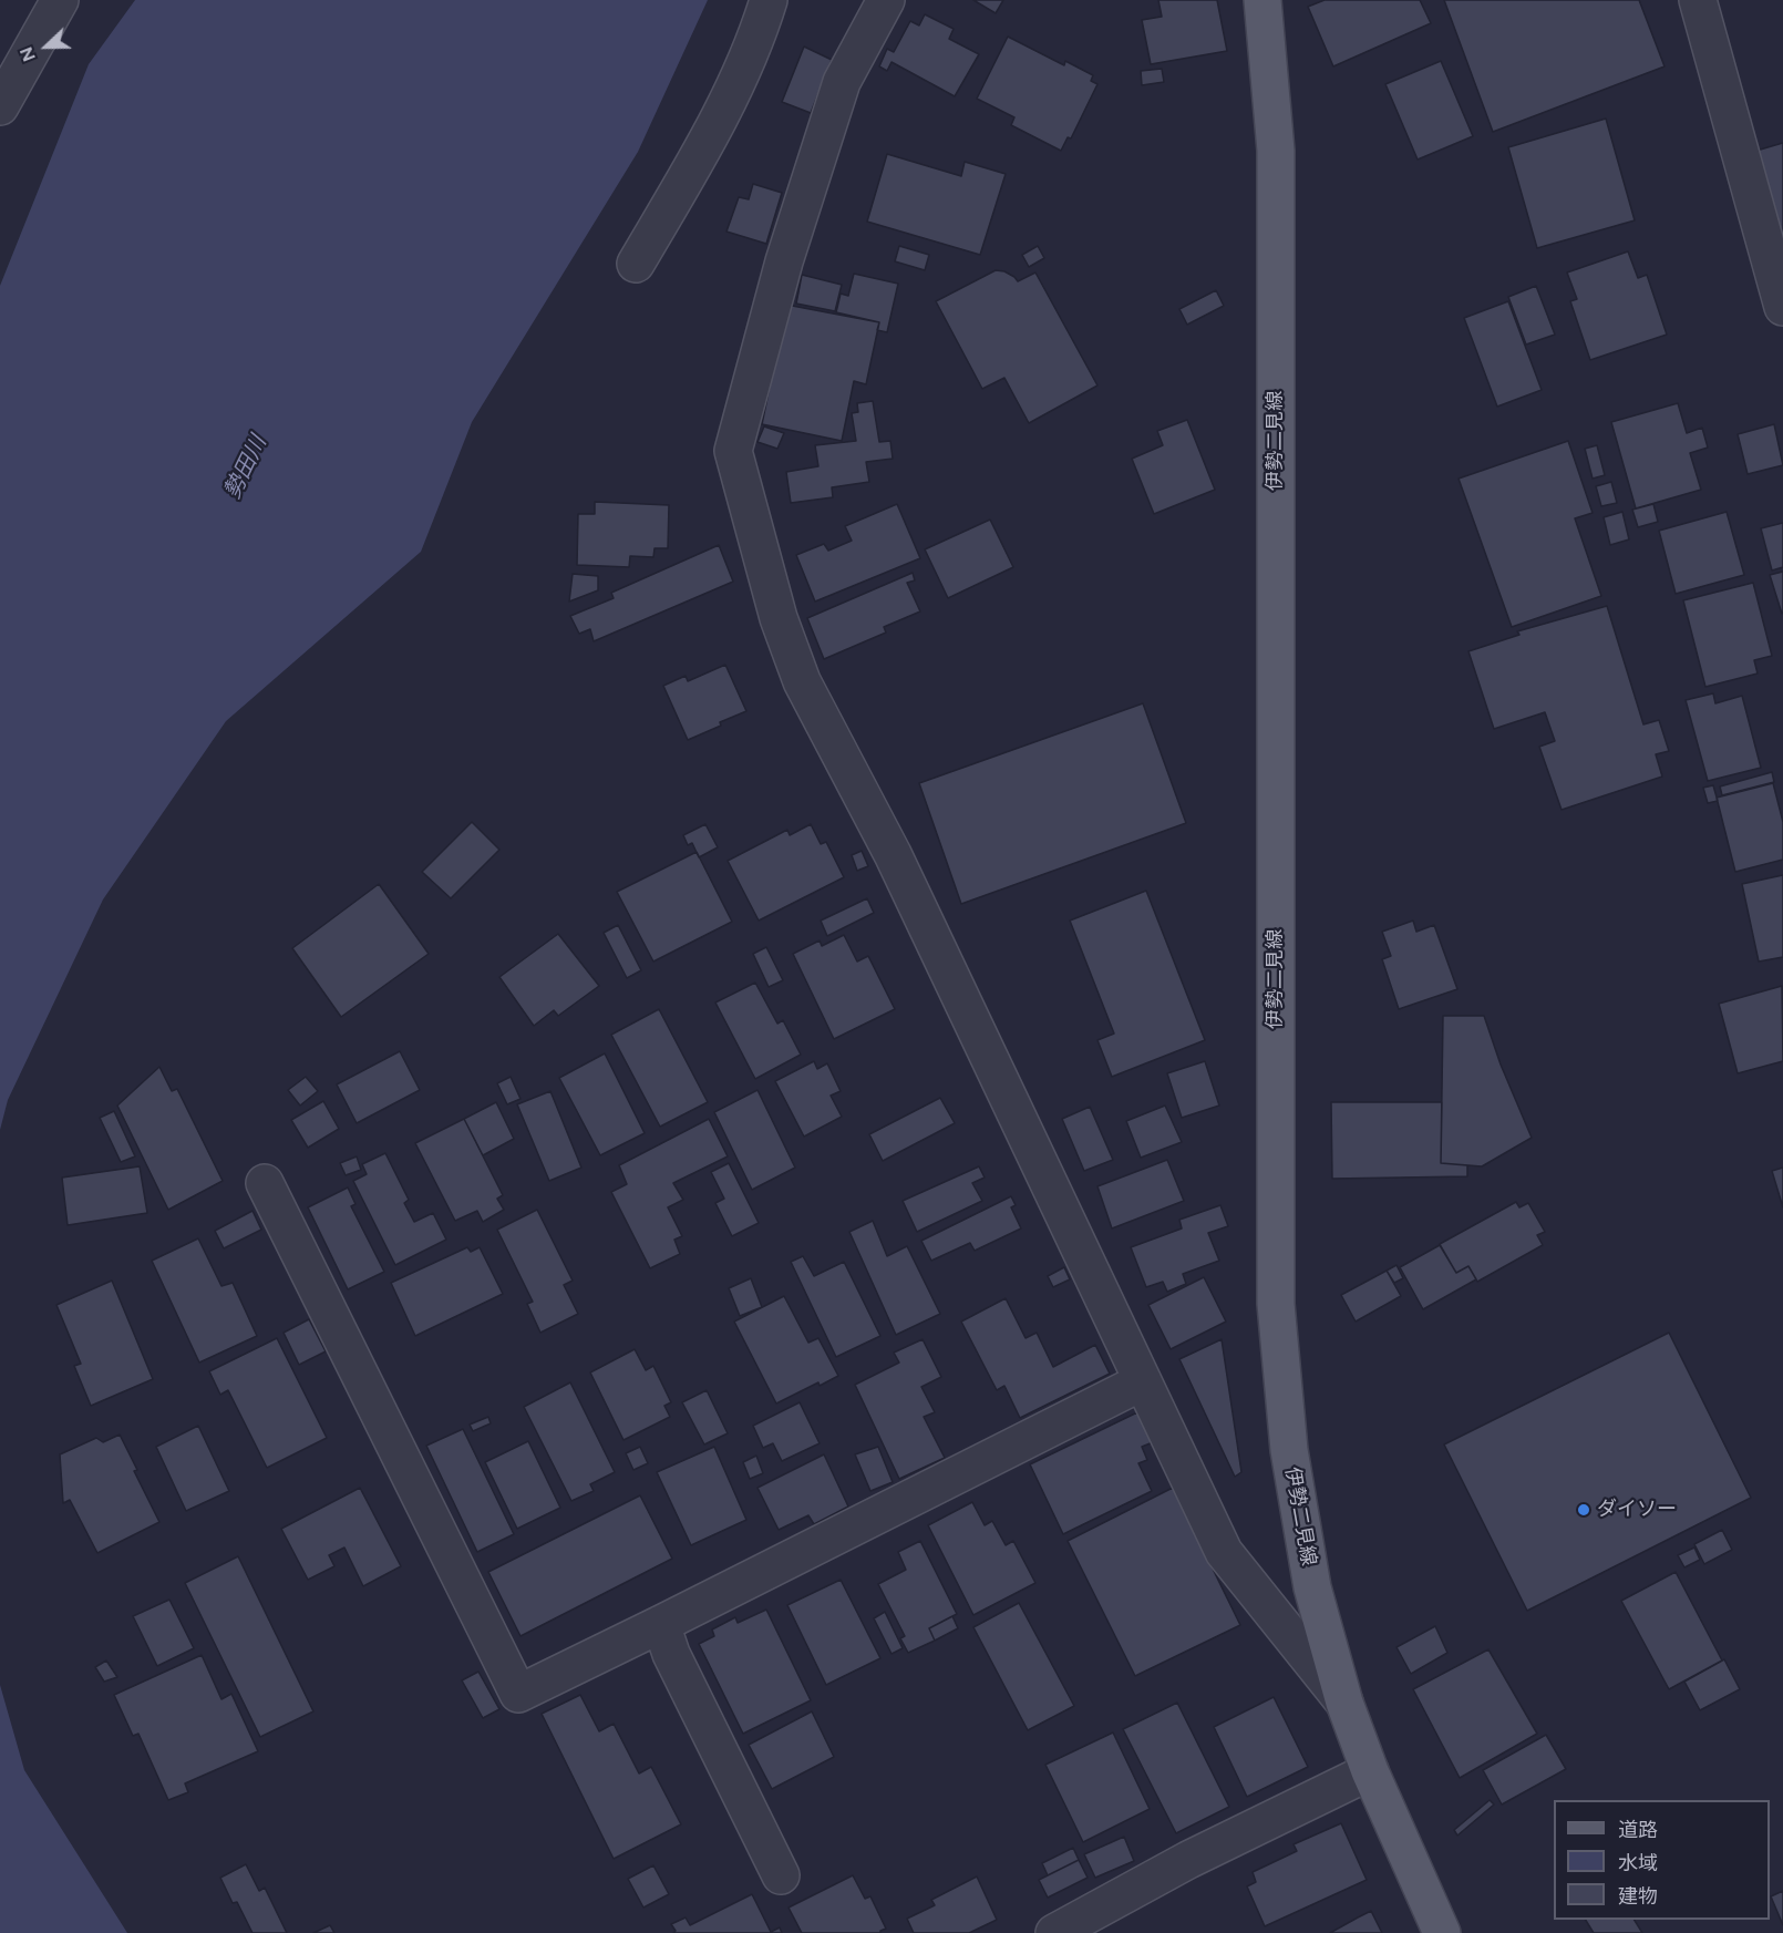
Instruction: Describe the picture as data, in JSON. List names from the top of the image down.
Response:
{
  "streets": {
    "main road": ["伊勢二見線"]
  },
  "water": ["勢田川"],
  "places": ["ダイソー"],
  "legend": ["道路", "水域", "建物"],
  "north": "left"
}
